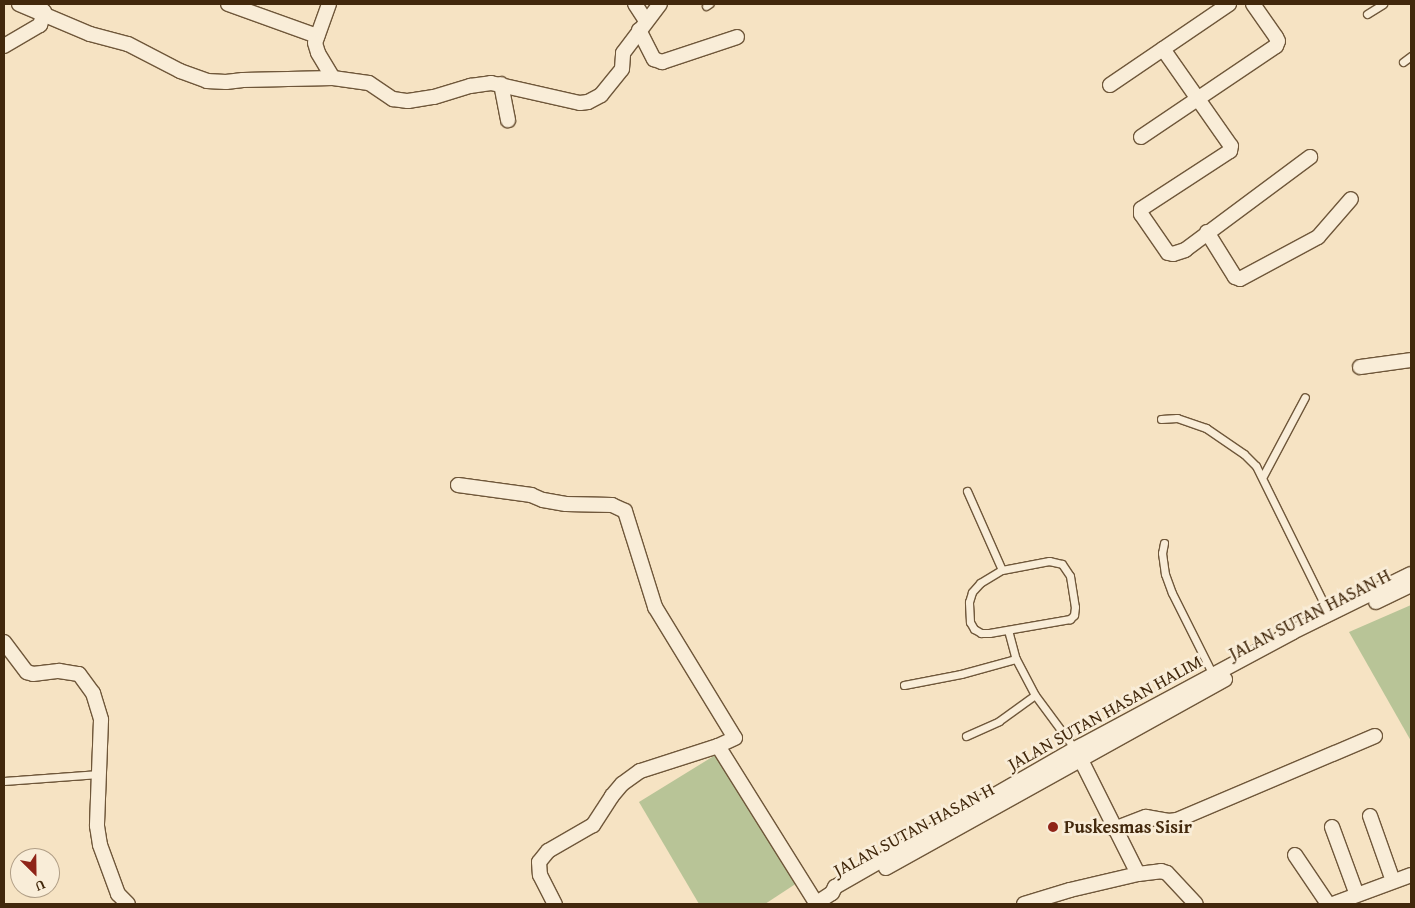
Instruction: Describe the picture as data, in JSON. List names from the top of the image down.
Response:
{
  "streets": {
    "street": ["JALAN SUTAN HASAN H", "JALAN SUTAN HASAN HALIM"]
  },
  "crossings": [
    ["JALAN SUTAN HASAN H", "JALAN SUTAN HASAN HALIM"]
  ],
  "places": ["Puskesmas Sisir"],
  "north": "bottom right"
}
